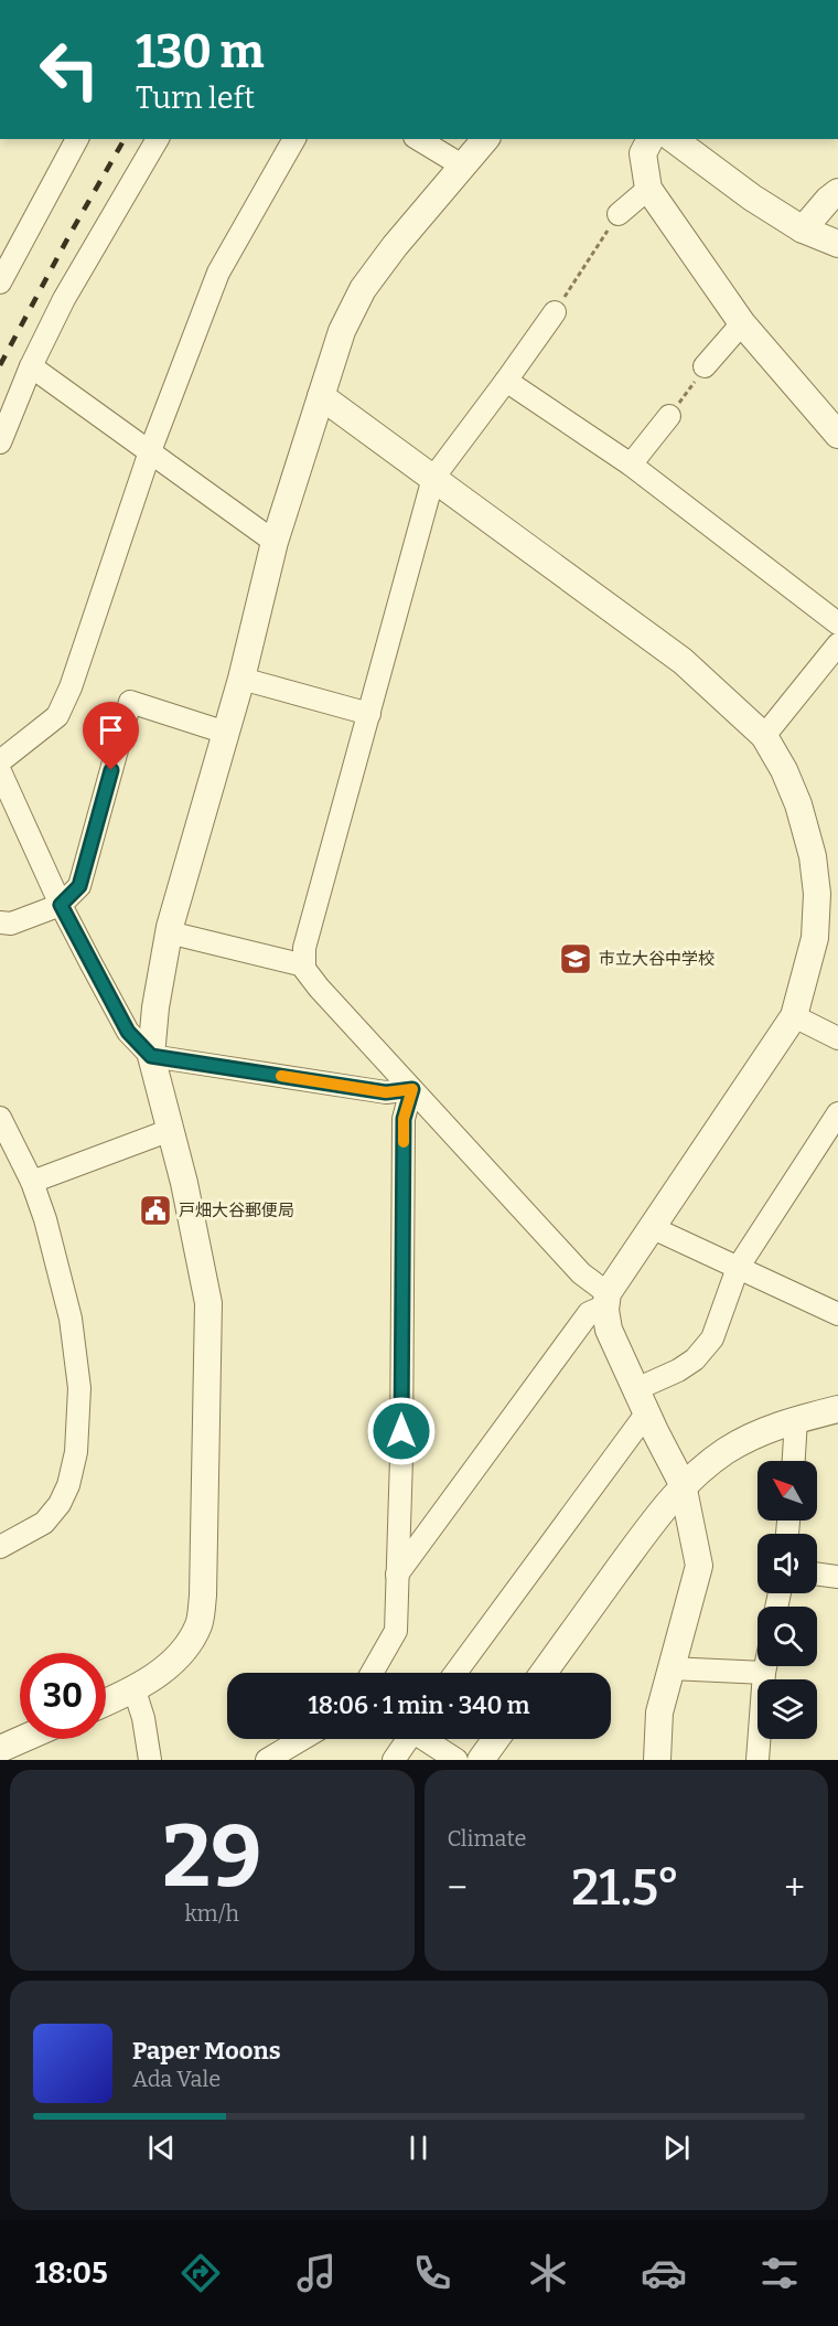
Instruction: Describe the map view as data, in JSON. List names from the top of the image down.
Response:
{
  "places": {
    "school or university": ["市立大谷中学校"],
    "public building": ["戸畑大谷郵便局"]
  },
  "north": "top left",
  "page": {
    "turn": ["130 m", "Turn left"],
    "limit": "30",
    "trip": "18:06 · 1 min · 340 m",
    "tile": [
      ["29", "km/h"],
      "Climate"
    ],
    "heat": ["−", "21.5°", "+"],
    "song": ["Paper Moons", "Ada Vale"],
    "tabs": "18:05"
  }
}
